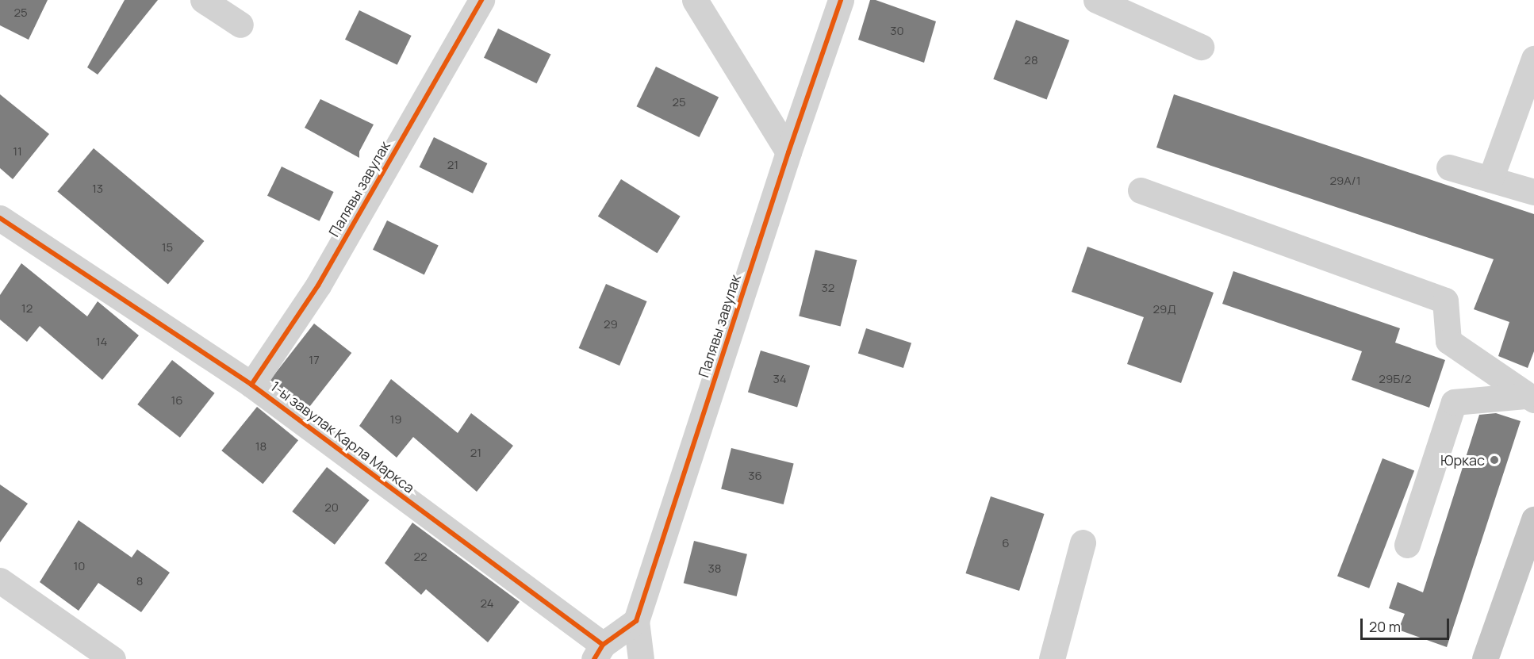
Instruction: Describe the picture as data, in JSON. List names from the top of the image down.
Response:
{
  "streets": {
    "street": ["Палявы завулак", "1-ы завулак Карла Маркса"]
  },
  "crossings": [
    ["Палявы завулак", "1-ы завулак Карла Маркса"]
  ],
  "places": ["Юркас"],
  "house_numbers": [
    "25",
    "30",
    "28",
    "25",
    "11",
    "21",
    "29А/1",
    "13",
    "15",
    "32",
    "12",
    "29Д",
    "29",
    "14",
    "17",
    "34",
    "29Б/2",
    "16",
    "19",
    "18",
    "21",
    "36",
    "20",
    "6",
    "22",
    "10",
    "38",
    "8",
    "24"
  ],
  "scale_bar": "20 m"
}
